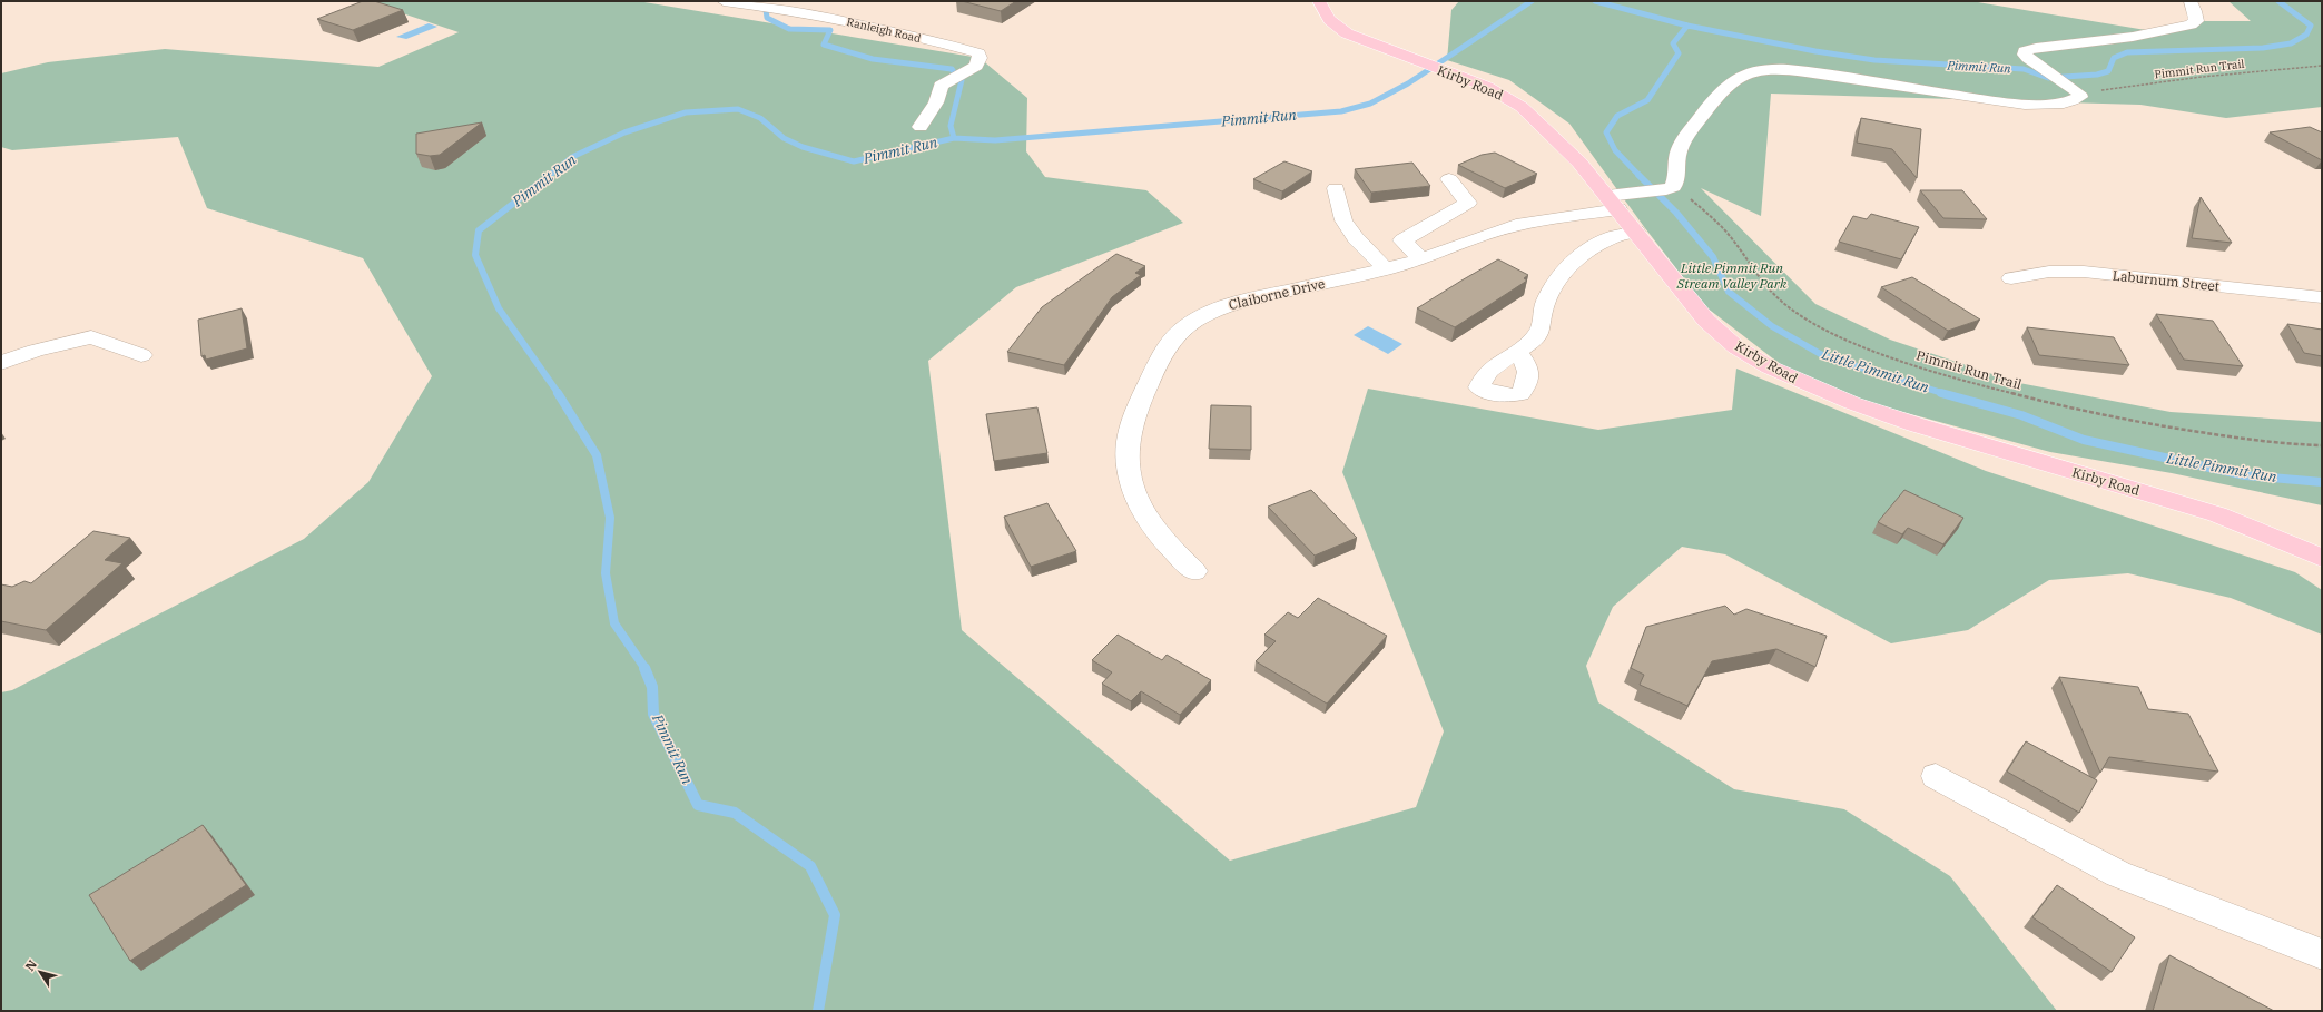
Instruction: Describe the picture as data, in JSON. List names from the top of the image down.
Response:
{
  "streets": {
    "main road": ["Kirby Road"],
    "street": ["Ranleigh Road", "Laburnum Street", "Claiborne Drive"],
    "path": ["Pimmit Run Trail"]
  },
  "crossings": [
    ["Pimmit Run Trail", "Claiborne Drive"],
    ["Kirby Road", "Claiborne Drive"]
  ],
  "water": ["Pimmit Run", "Little Pimmit Run"],
  "parks": ["Little Pimmit Run Stream Valley Park"],
  "north": "top left"
}
